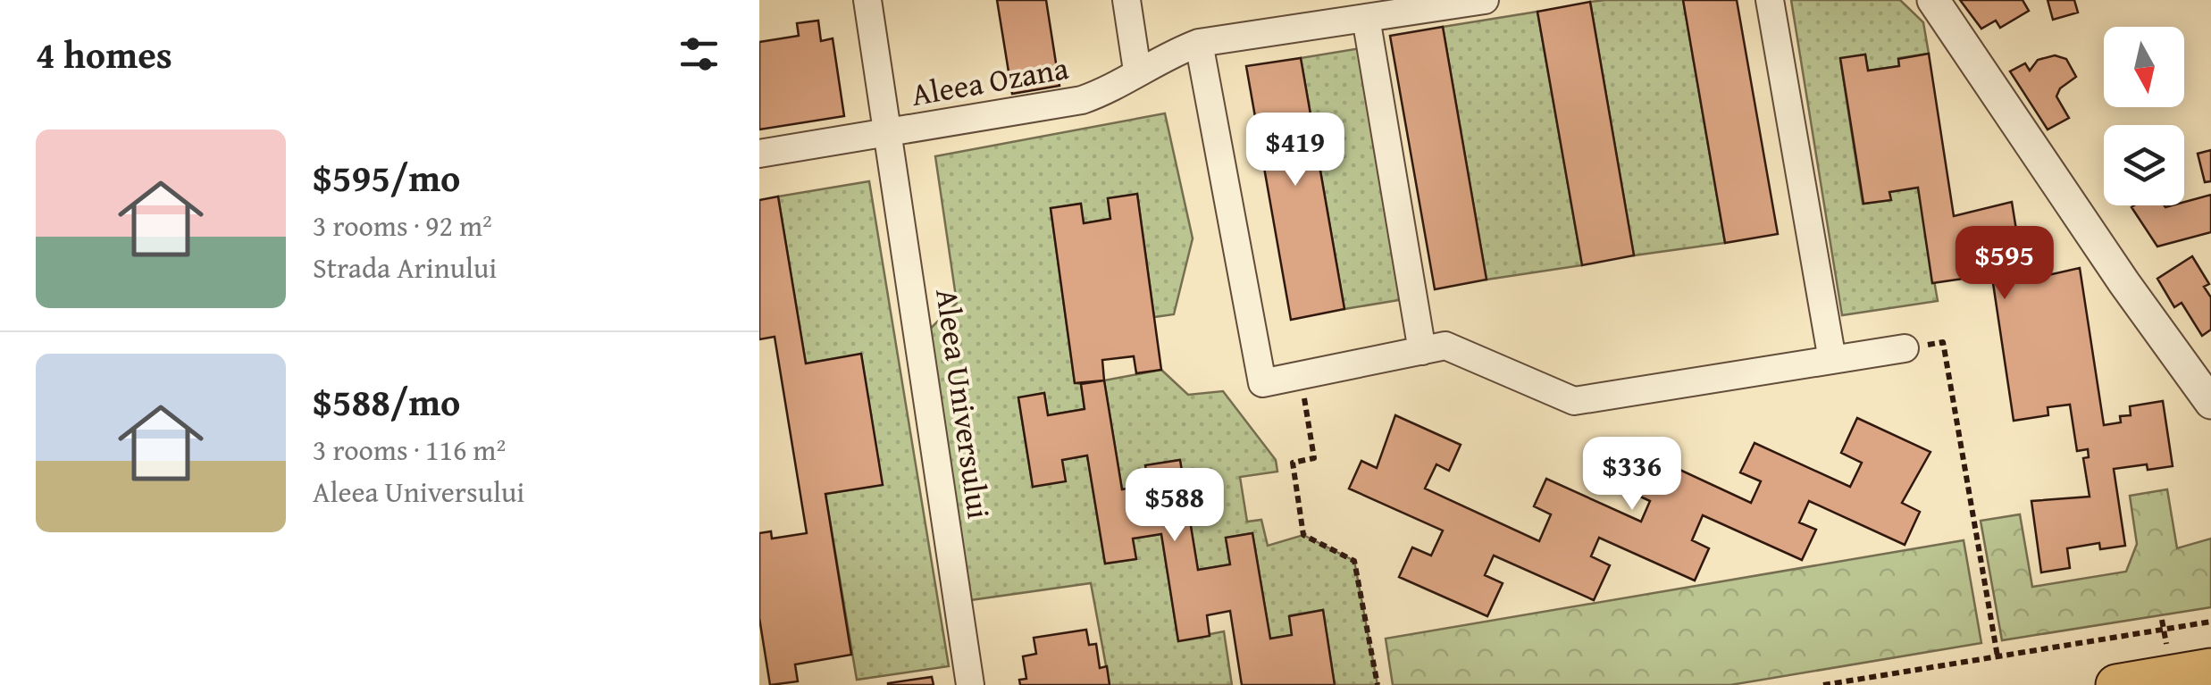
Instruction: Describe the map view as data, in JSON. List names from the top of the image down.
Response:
{
  "streets": {
    "street": ["Aleea Ozana", "Aleea Universului"]
  },
  "crossings": [
    ["Aleea Ozana", "Aleea Universului"]
  ],
  "north": "bottom",
  "page": {
    "heading": "4 homes",
    "list": [
      {
        "name": "$595/mo",
        "note": "3 rooms · 92 m² · Strada Arinului"
      },
      {
        "name": "$588/mo",
        "note": "3 rooms · 116 m² · Aleea Universului"
      }
    ],
    "price": [
      "$419",
      "$595",
      "$336",
      "$588"
    ]
  }
}
